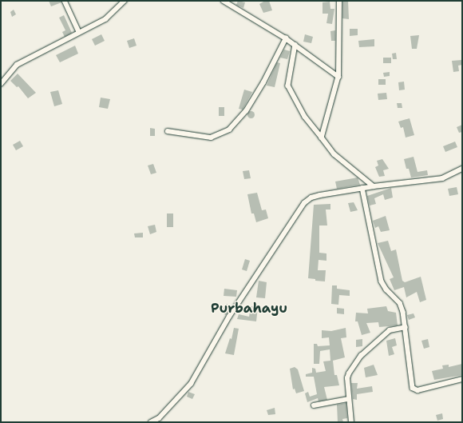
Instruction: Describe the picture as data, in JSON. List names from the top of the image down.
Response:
{
  "districts": ["Purbahayu"]
}
